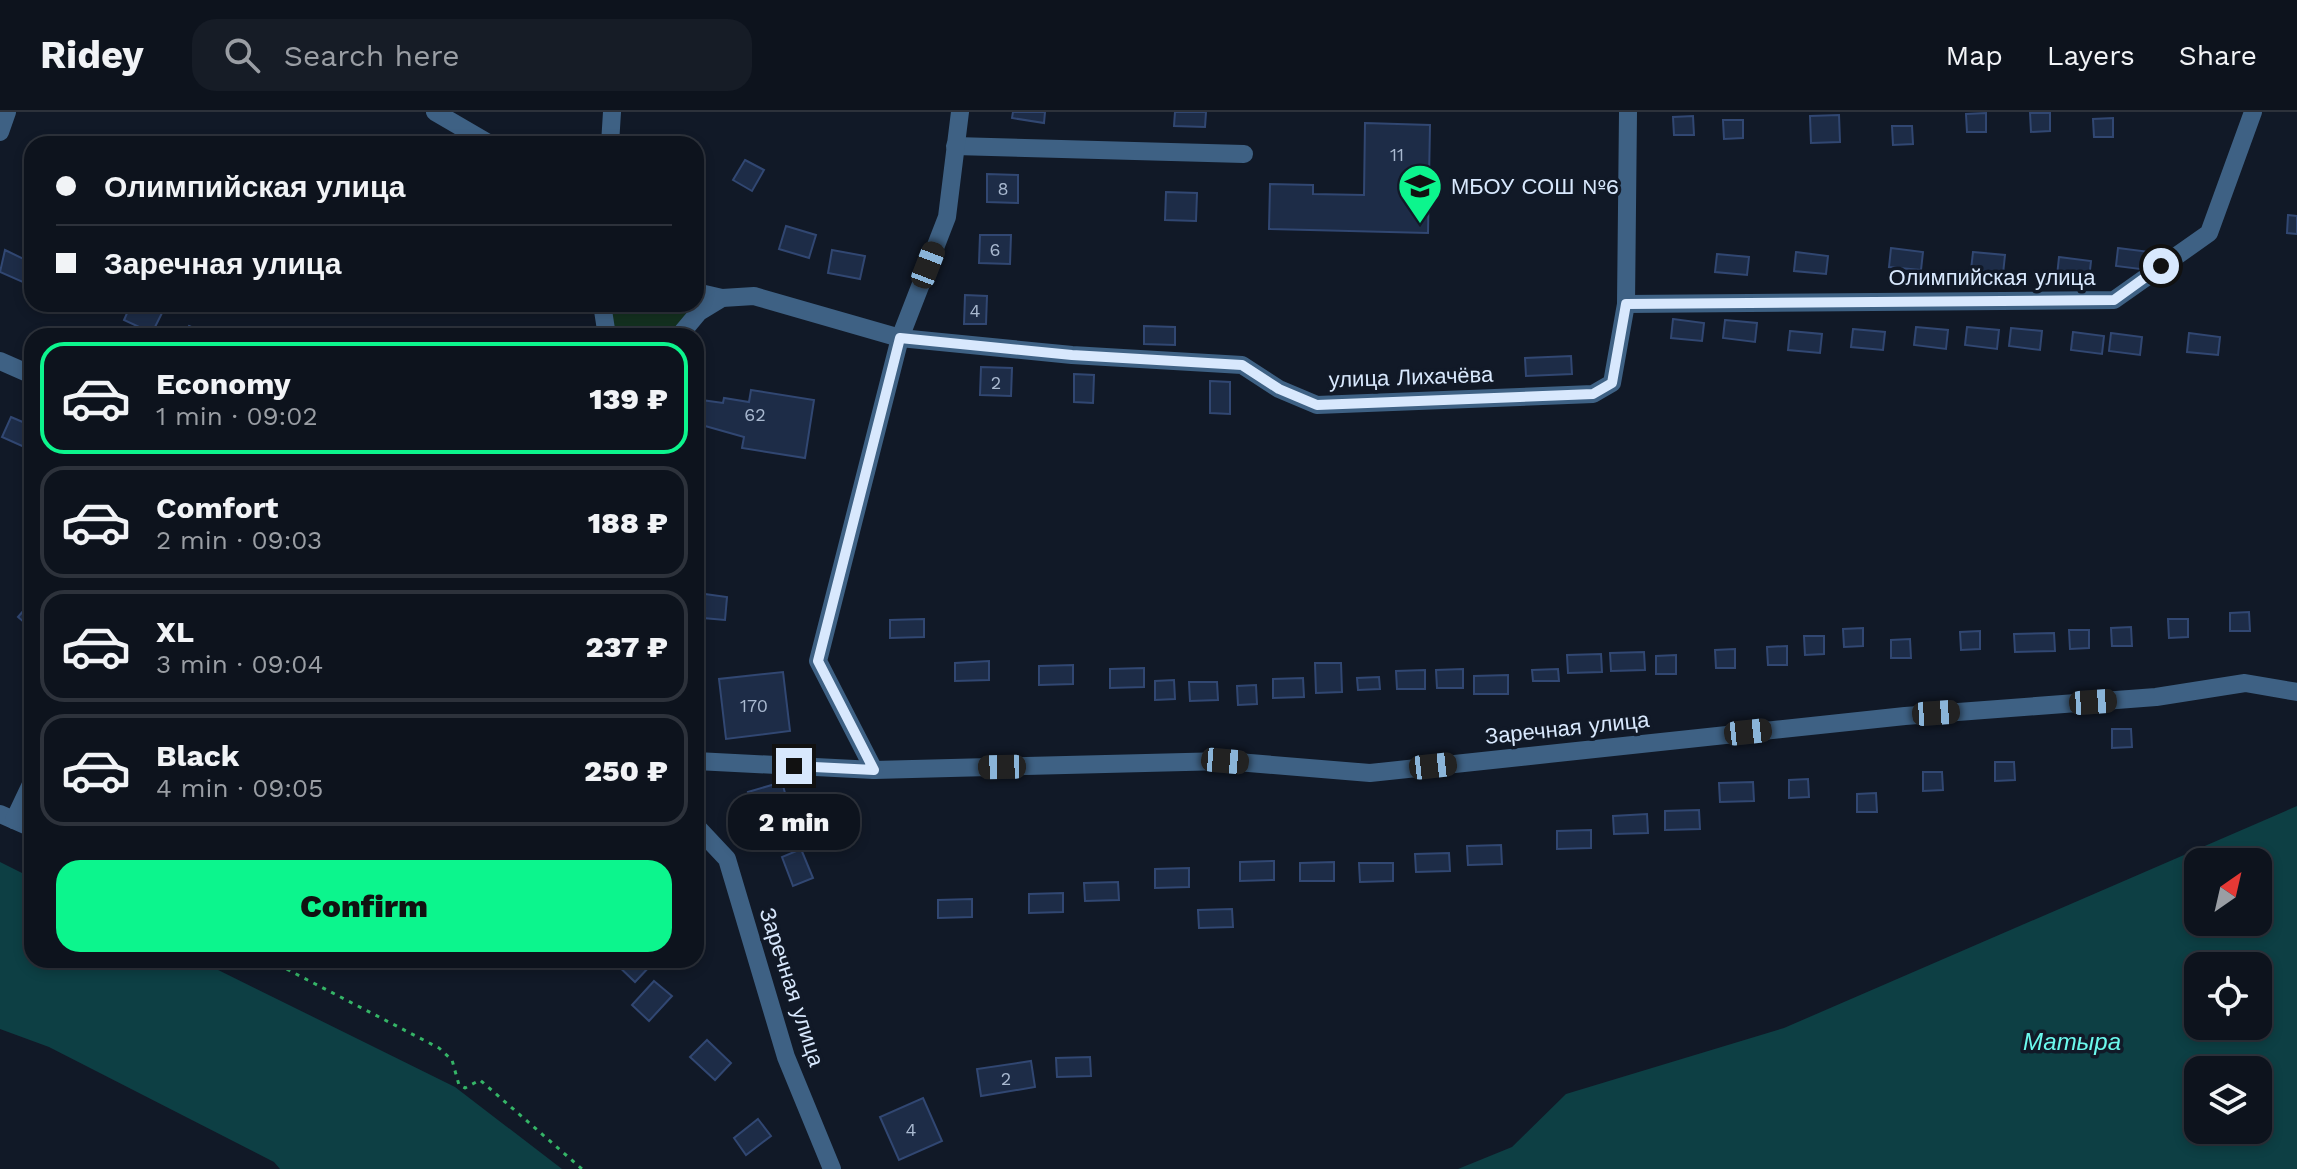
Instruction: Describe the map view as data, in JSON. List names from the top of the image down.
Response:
{
  "streets": {
    "street": ["Олимпийская улица", "улица Лихачёва", "Заречная улица"]
  },
  "crossings": [
    ["Олимпийская улица", "улица Лихачёва"]
  ],
  "water": ["Матыра"],
  "places": {
    "school or university": ["МБОУ СОШ №6"]
  },
  "house_numbers": [
    "11",
    "8",
    "6",
    "4",
    "2",
    "62",
    "170",
    "2",
    "4"
  ],
  "north": "top right",
  "page": {
    "header": "Ridey",
    "search": "Search here",
    "nav": ["Map", "Layers", "Share"],
    "banner": ["Олимпийская улица", "Заречная улица"],
    "list": [
      {
        "name": "Economy",
        "note": "1 min · 09:02",
        "value": "139 ₽"
      },
      {
        "name": "Comfort",
        "note": "2 min · 09:03",
        "value": "188 ₽"
      },
      {
        "name": "XL",
        "note": "3 min · 09:04",
        "value": "237 ₽"
      },
      {
        "name": "Black",
        "note": "4 min · 09:05",
        "value": "250 ₽"
      }
    ],
    "bubble": "2 min",
    "buttons": "Confirm"
  }
}
